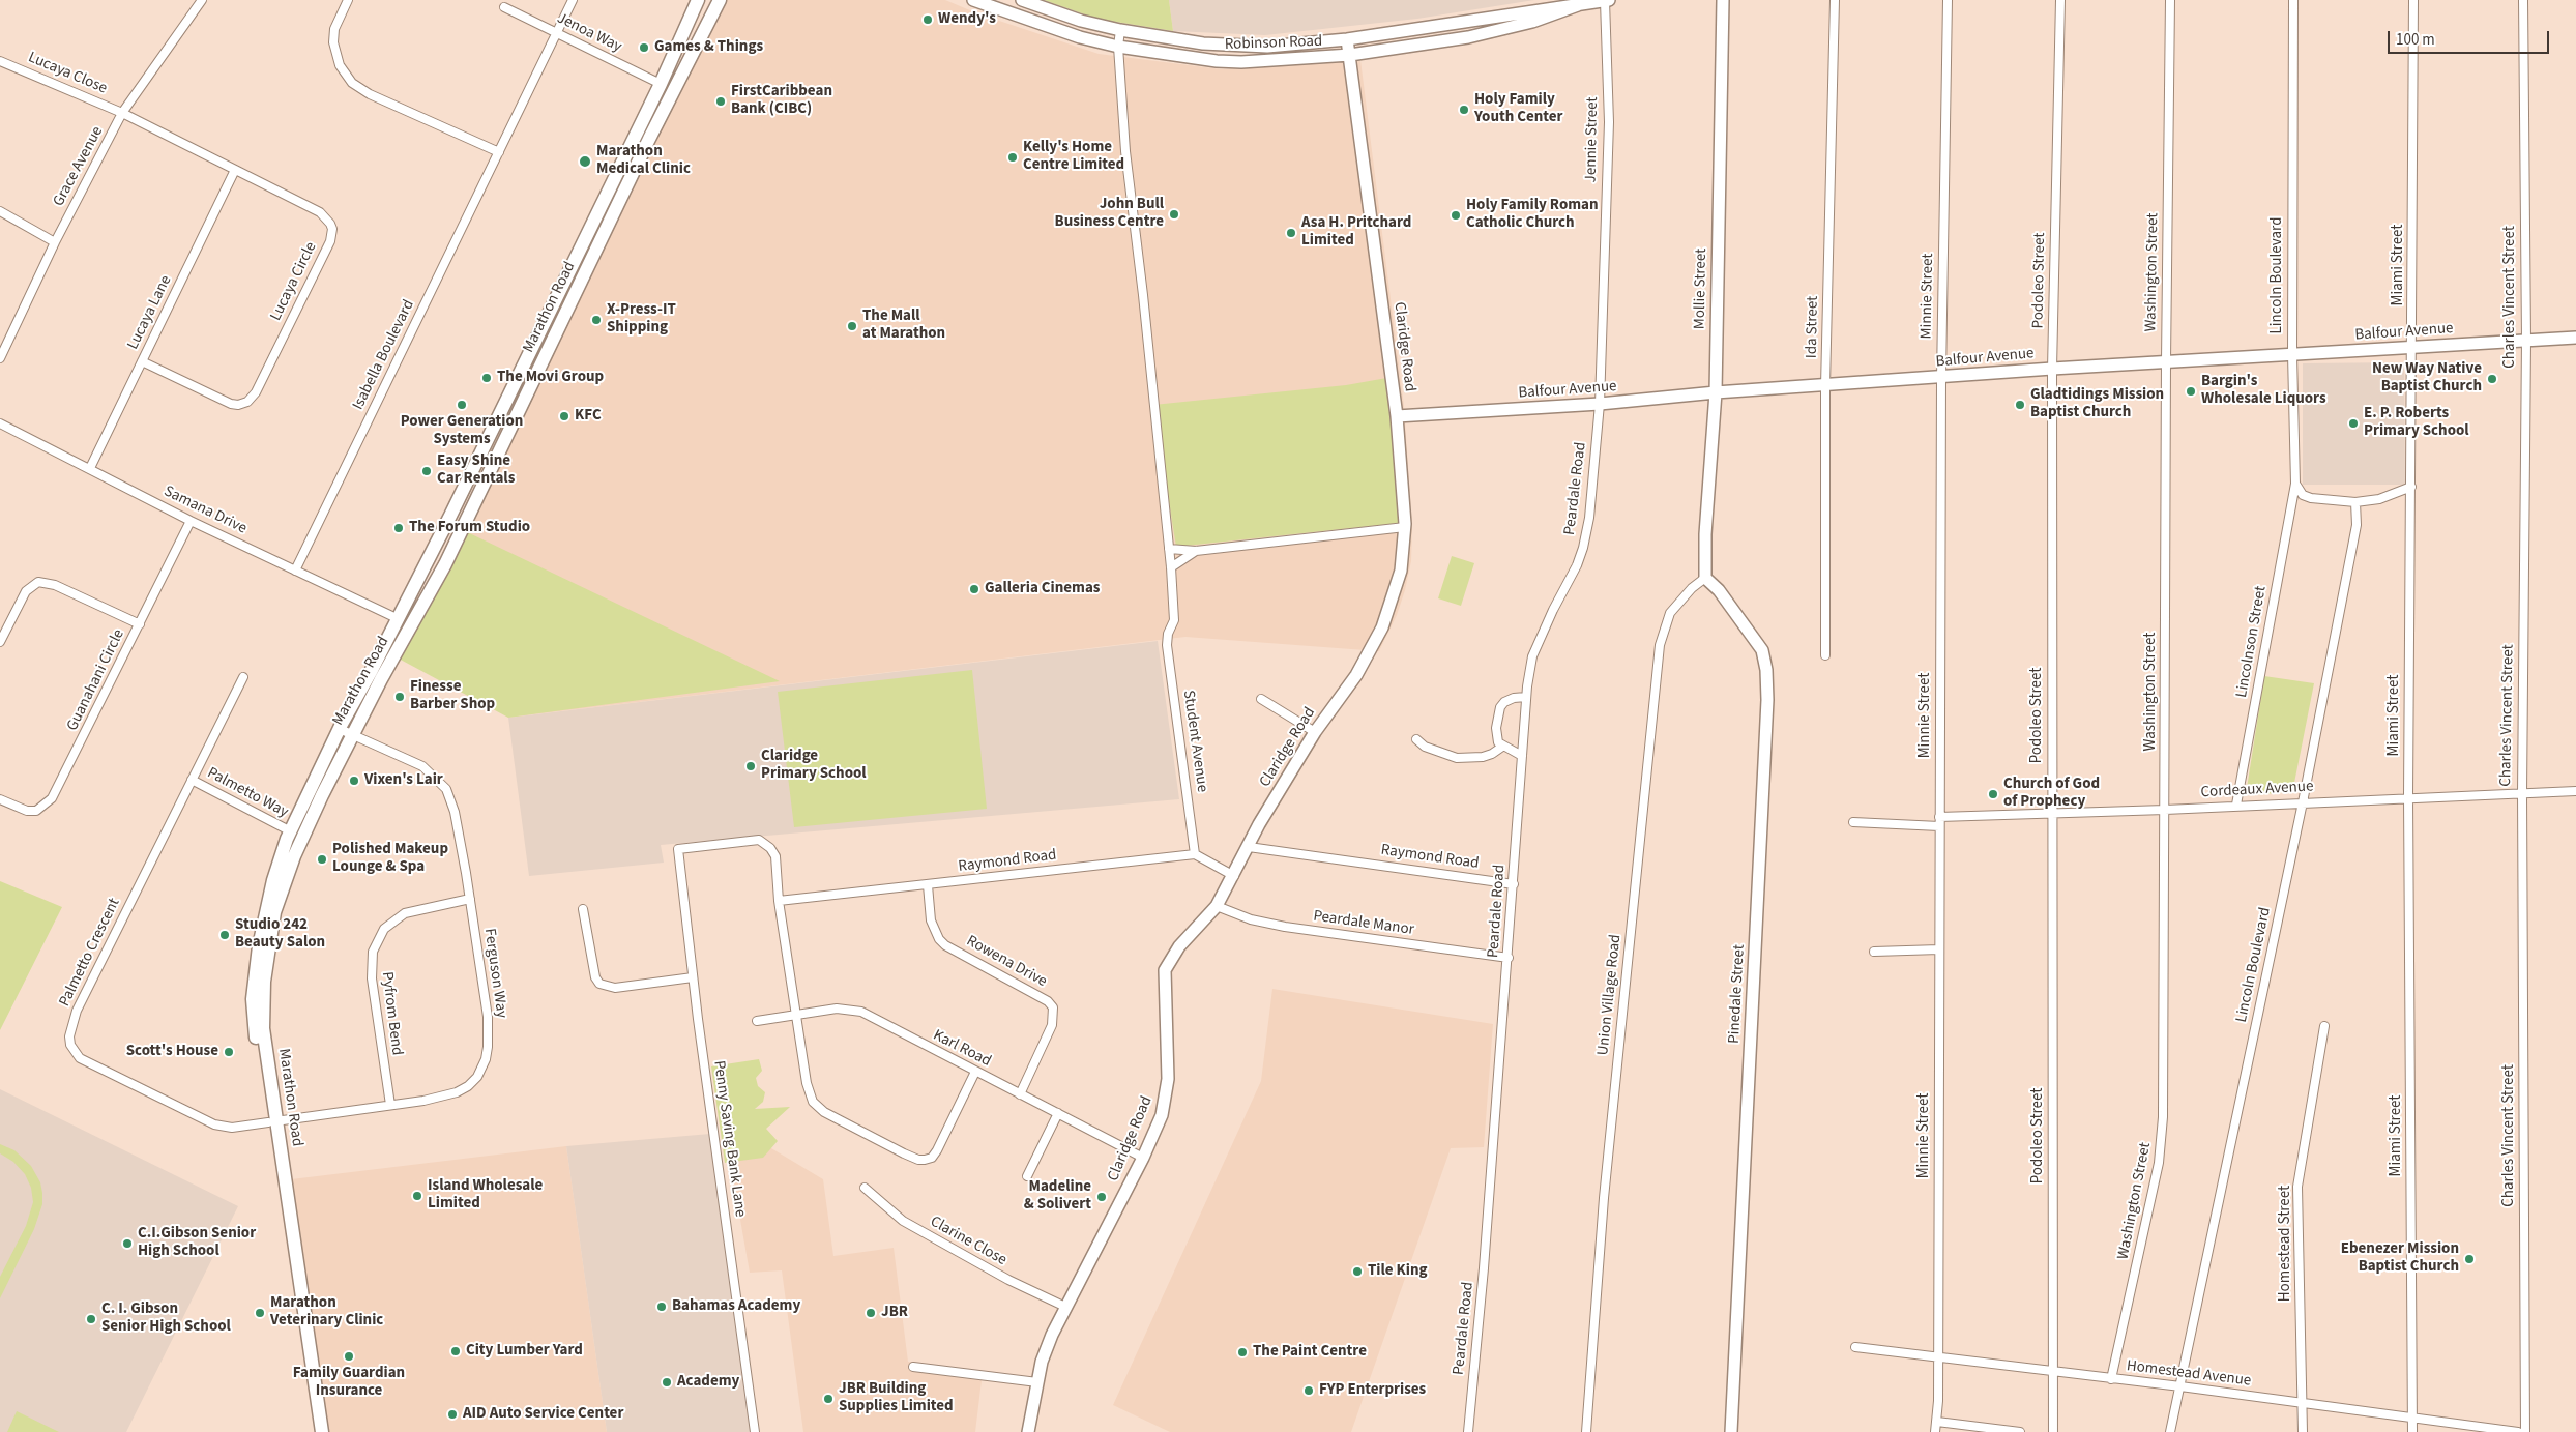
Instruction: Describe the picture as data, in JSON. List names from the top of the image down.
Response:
{
  "streets": {
    "main road": ["Marathon Road"],
    "street": [
      "Jenoa Way",
      "Robinson Road",
      "Lucaya Close",
      "Jennie Street",
      "Grace Avenue",
      "Miami Street",
      "Washington Street",
      "Lincoln Boulevard",
      "Podoleo Street",
      "Lucaya Circle",
      "Mollie Street",
      "Minnie Street",
      "Charles Vincent Street",
      "Lucaya Lane",
      "Ida Street",
      "Balfour Avenue",
      "Claridge Road",
      "Isabella Boulevard",
      "Peardale Road",
      "Samana Drive",
      "Lincolnson Street",
      "Guanahani Circle",
      "Student Avenue",
      "Cordeaux Avenue",
      "Palmetto Way",
      "Raymond Road",
      "Peardale Manor",
      "Palmetto Crescent",
      "Rowena Drive",
      "Ferguson Way",
      "Pinedale Street",
      "Union Village Road",
      "Pyfrom Bend",
      "Karl Road",
      "Penny Saving Bank Lane",
      "Clarine Close",
      "Homestead Street",
      "Homestead Avenue"
    ]
  },
  "crossings": [
    ["Jenoa Way", "Marathon Road"],
    ["Jenoa Way", "Isabella Boulevard"],
    ["Robinson Road", "Jennie Street"],
    ["Robinson Road", "Claridge Road"],
    ["Robinson Road", "Student Avenue"],
    ["Lucaya Close", "Grace Avenue"],
    ["Lucaya Close", "Lucaya Circle"],
    ["Jennie Street", "Balfour Avenue"],
    ["Jennie Street", "Peardale Road"],
    ["Grace Avenue", "Lucaya Circle"],
    ["Miami Street", "Balfour Avenue"],
    ["Miami Street", "Cordeaux Avenue"],
    ["Miami Street", "Homestead Avenue"],
    ["Washington Street", "Balfour Avenue"],
    ["Washington Street", "Cordeaux Avenue"],
    ["Washington Street", "Homestead Avenue"],
    ["Lincoln Boulevard", "Balfour Avenue"],
    ["Lincoln Boulevard", "Lincolnson Street"],
    ["Lincoln Boulevard", "Cordeaux Avenue"],
    ["Lincoln Boulevard", "Homestead Avenue"],
    ["Podoleo Street", "Balfour Avenue"],
    ["Podoleo Street", "Cordeaux Avenue"],
    ["Podoleo Street", "Homestead Avenue"],
    ["Lucaya Circle", "Lucaya Lane"],
    ["Mollie Street", "Balfour Avenue"],
    ["Mollie Street", "Pinedale Street"],
    ["Mollie Street", "Union Village Road"],
    ["Minnie Street", "Balfour Avenue"],
    ["Minnie Street", "Cordeaux Avenue"],
    ["Minnie Street", "Homestead Avenue"],
    ["Charles Vincent Street", "Balfour Avenue"],
    ["Charles Vincent Street", "Cordeaux Avenue"],
    ["Marathon Road", "Samana Drive"],
    ["Marathon Road", "Palmetto Way"],
    ["Marathon Road", "Palmetto Crescent"],
    ["Marathon Road", "Ferguson Way"],
    ["Lucaya Lane", "Samana Drive"],
    ["Ida Street", "Balfour Avenue"],
    ["Balfour Avenue", "Claridge Road"],
    ["Balfour Avenue", "Peardale Road"],
    ["Claridge Road", "Raymond Road"],
    ["Claridge Road", "Peardale Manor"],
    ["Claridge Road", "Karl Road"],
    ["Claridge Road", "Clarine Close"],
    ["Isabella Boulevard", "Samana Drive"],
    ["Peardale Road", "Raymond Road"],
    ["Peardale Road", "Peardale Manor"],
    ["Samana Drive", "Guanahani Circle"],
    ["Lincolnson Street", "Cordeaux Avenue"],
    ["Student Avenue", "Raymond Road"],
    ["Palmetto Way", "Palmetto Crescent"],
    ["Raymond Road", "Rowena Drive"],
    ["Raymond Road", "Penny Saving Bank Lane"],
    ["Palmetto Crescent", "Ferguson Way"],
    ["Rowena Drive", "Karl Road"],
    ["Ferguson Way", "Pyfrom Bend"],
    ["Pinedale Street", "Union Village Road"],
    ["Homestead Street", "Homestead Avenue"]
  ],
  "places": [
    "Wendy's",
    "Games & Things",
    "FirstCaribbean Bank (CIBC)",
    "Holy Family Youth Center",
    "Kelly's Home Centre Limited",
    "Marathon Medical Clinic",
    "John Bull Business Centre",
    "Holy Family Roman Catholic Church",
    "Asa H. Pritchard Limited",
    "X-Press-IT Shipping",
    "The Mall at Marathon",
    "The Movi Group",
    "New Way Native Baptist Church",
    "Bargin's Wholesale Liquors",
    "Power Generation Systems",
    "Gladtidings Mission Baptist Church",
    "KFC",
    "E. P. Roberts Primary School",
    "Easy Shine Car Rentals",
    "The Forum Studio",
    "Galleria Cinemas",
    "Finesse Barber Shop",
    "Claridge Primary School",
    "Vixen's Lair",
    "Church of God of Prophecy",
    "Polished Makeup Lounge & Spa",
    "Studio 242 Beauty Salon",
    "Scott's House",
    "Island Wholesale Limited",
    "Madeline & Solivert",
    "C.I.Gibson Senior High School",
    "Ebenezer Mission Baptist Church",
    "Tile King",
    "Bahamas Academy",
    "Marathon Veterinary Clinic",
    "JBR",
    "C. I. Gibson Senior High School",
    "City Lumber Yard",
    "The Paint Centre",
    "Family Guardian Insurance",
    "Academy",
    "FYP Enterprises",
    "JBR Building Supplies Limited",
    "AID Auto Service Center"
  ],
  "scale_bar": "100 m"
}
